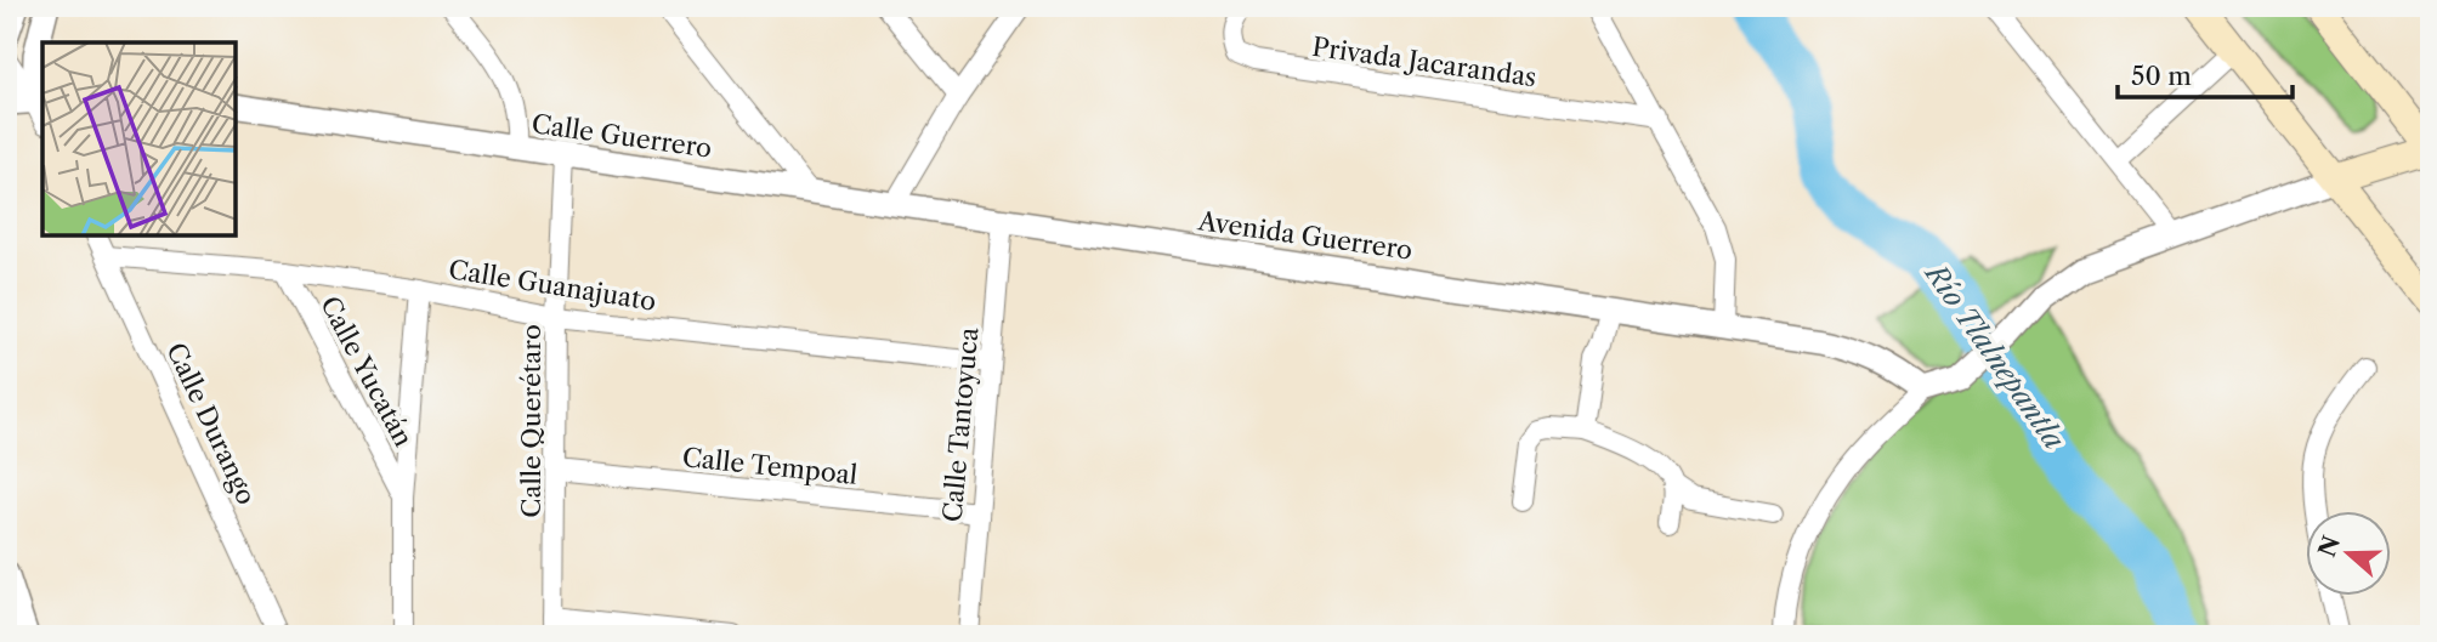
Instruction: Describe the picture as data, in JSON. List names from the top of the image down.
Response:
{
  "streets": {
    "street": [
      "Privada Jacarandas",
      "Calle Guerrero",
      "Avenida Guerrero",
      "Calle Guanajuato",
      "Calle Yucatán",
      "Calle Querétaro",
      "Calle Durango",
      "Calle Tantoyuca",
      "Calle Tempoal"
    ]
  },
  "crossings": [
    ["Calle Guerrero", "Avenida Guerrero"],
    ["Calle Guerrero", "Calle Querétaro"],
    ["Calle Guerrero", "Calle Tantoyuca"],
    ["Avenida Guerrero", "Calle Tantoyuca"],
    ["Calle Guanajuato", "Calle Yucatán"],
    ["Calle Guanajuato", "Calle Querétaro"],
    ["Calle Guanajuato", "Calle Durango"],
    ["Calle Guanajuato", "Calle Tantoyuca"],
    ["Calle Querétaro", "Calle Tempoal"],
    ["Calle Tantoyuca", "Calle Tempoal"]
  ],
  "water": ["Río Tlalnepantla"],
  "scale_bar": "50 m",
  "north": "left"
}
